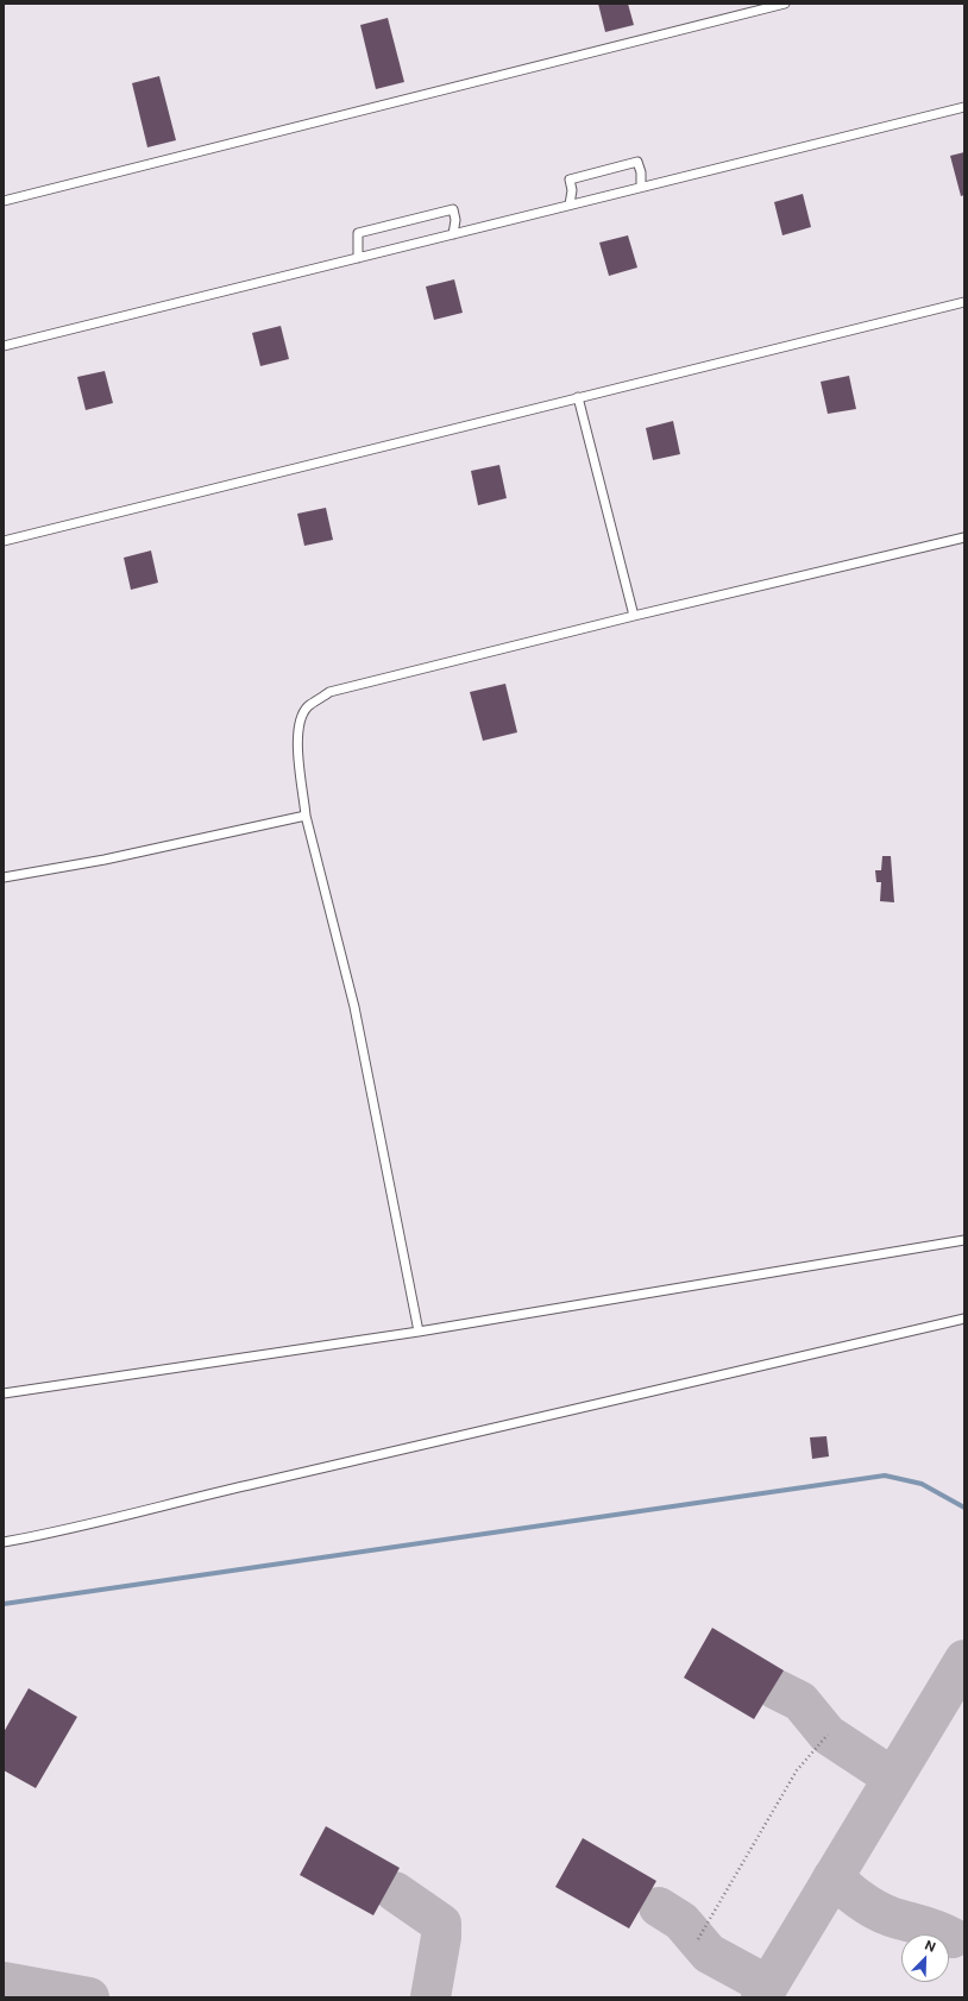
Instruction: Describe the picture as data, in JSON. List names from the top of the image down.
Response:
{
  "north": "top right"
}
